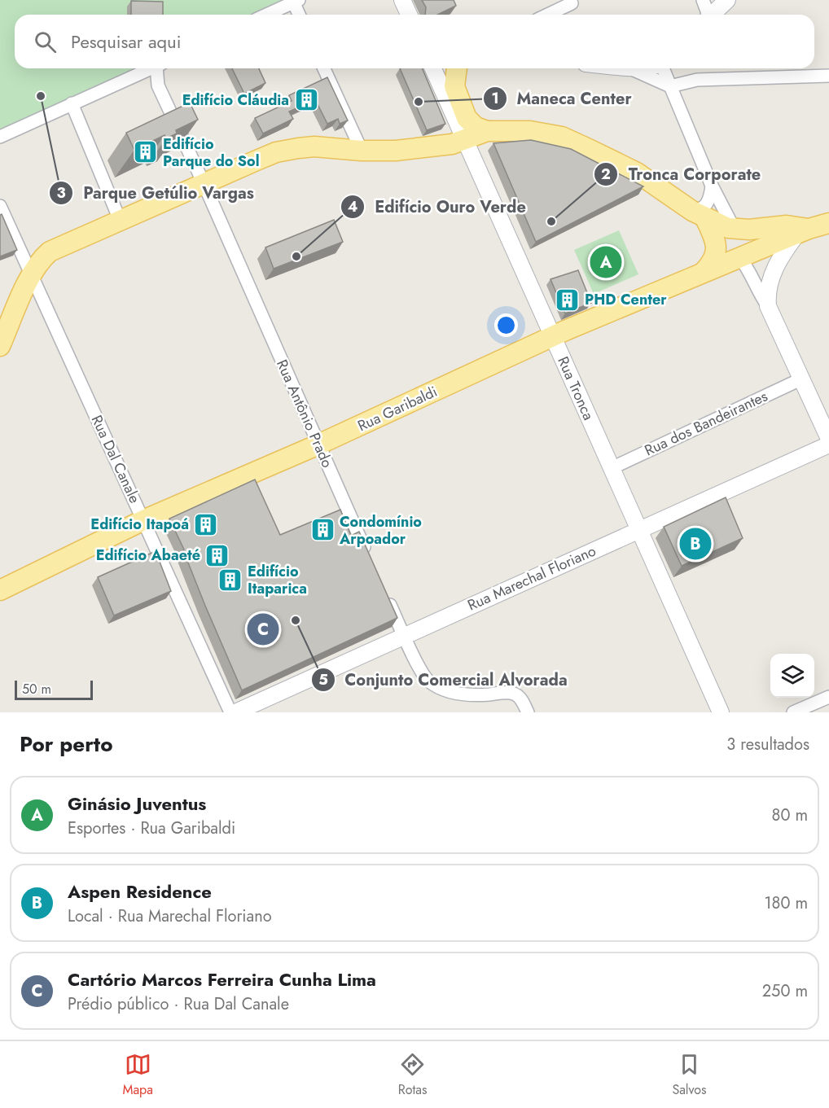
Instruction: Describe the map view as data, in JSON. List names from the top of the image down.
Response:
{
  "streets": {
    "main road": ["Rua Garibaldi"],
    "street": [
      "Rua Tronca",
      "Rua Antônio Prado",
      "Rua dos Bandeirantes",
      "Rua Dal Canale",
      "Rua Marechal Floriano"
    ]
  },
  "crossings": [
    ["Rua Tronca", "Rua Garibaldi"],
    ["Rua Tronca", "Rua dos Bandeirantes"],
    ["Rua Tronca", "Rua Marechal Floriano"],
    ["Rua Garibaldi", "Rua Antônio Prado"],
    ["Rua Garibaldi", "Rua Dal Canale"]
  ],
  "places": {
    "other": [
      "Parque Getúlio Vargas",
      "Maneca Center",
      "Tronca Corporate",
      "Edifício Ouro Verde",
      "Conjunto Comercial Alvorada"
    ],
    "building": [
      "Edifício Cláudia",
      "Edifício Parque do Sol",
      "PHD Center",
      "Edifício Itapoá",
      "Condomínio Arpoador",
      "Edifício Abaeté",
      "Edifício Itaparica"
    ]
  },
  "scale_bar": "50 m",
  "page": {
    "search": "Pesquisar aqui",
    "pins": ["A", "B", "C"],
    "scale": "50 m",
    "heading": ["Por perto", "3 resultados"],
    "list": [
      {
        "mark": "A",
        "name": "Ginásio Juventus",
        "note": "Esportes · Rua Garibaldi",
        "value": "80 m"
      },
      {
        "mark": "B",
        "name": "Aspen Residence",
        "note": "Local · Rua Marechal Floriano",
        "value": "180 m"
      },
      {
        "mark": "C",
        "name": "Cartório Marcos Ferreira Cunha Lima",
        "note": "Prédio público · Rua Dal Canale",
        "value": "250 m"
      }
    ],
    "nav": ["Mapa", "Rotas", "Salvos"]
  }
}
